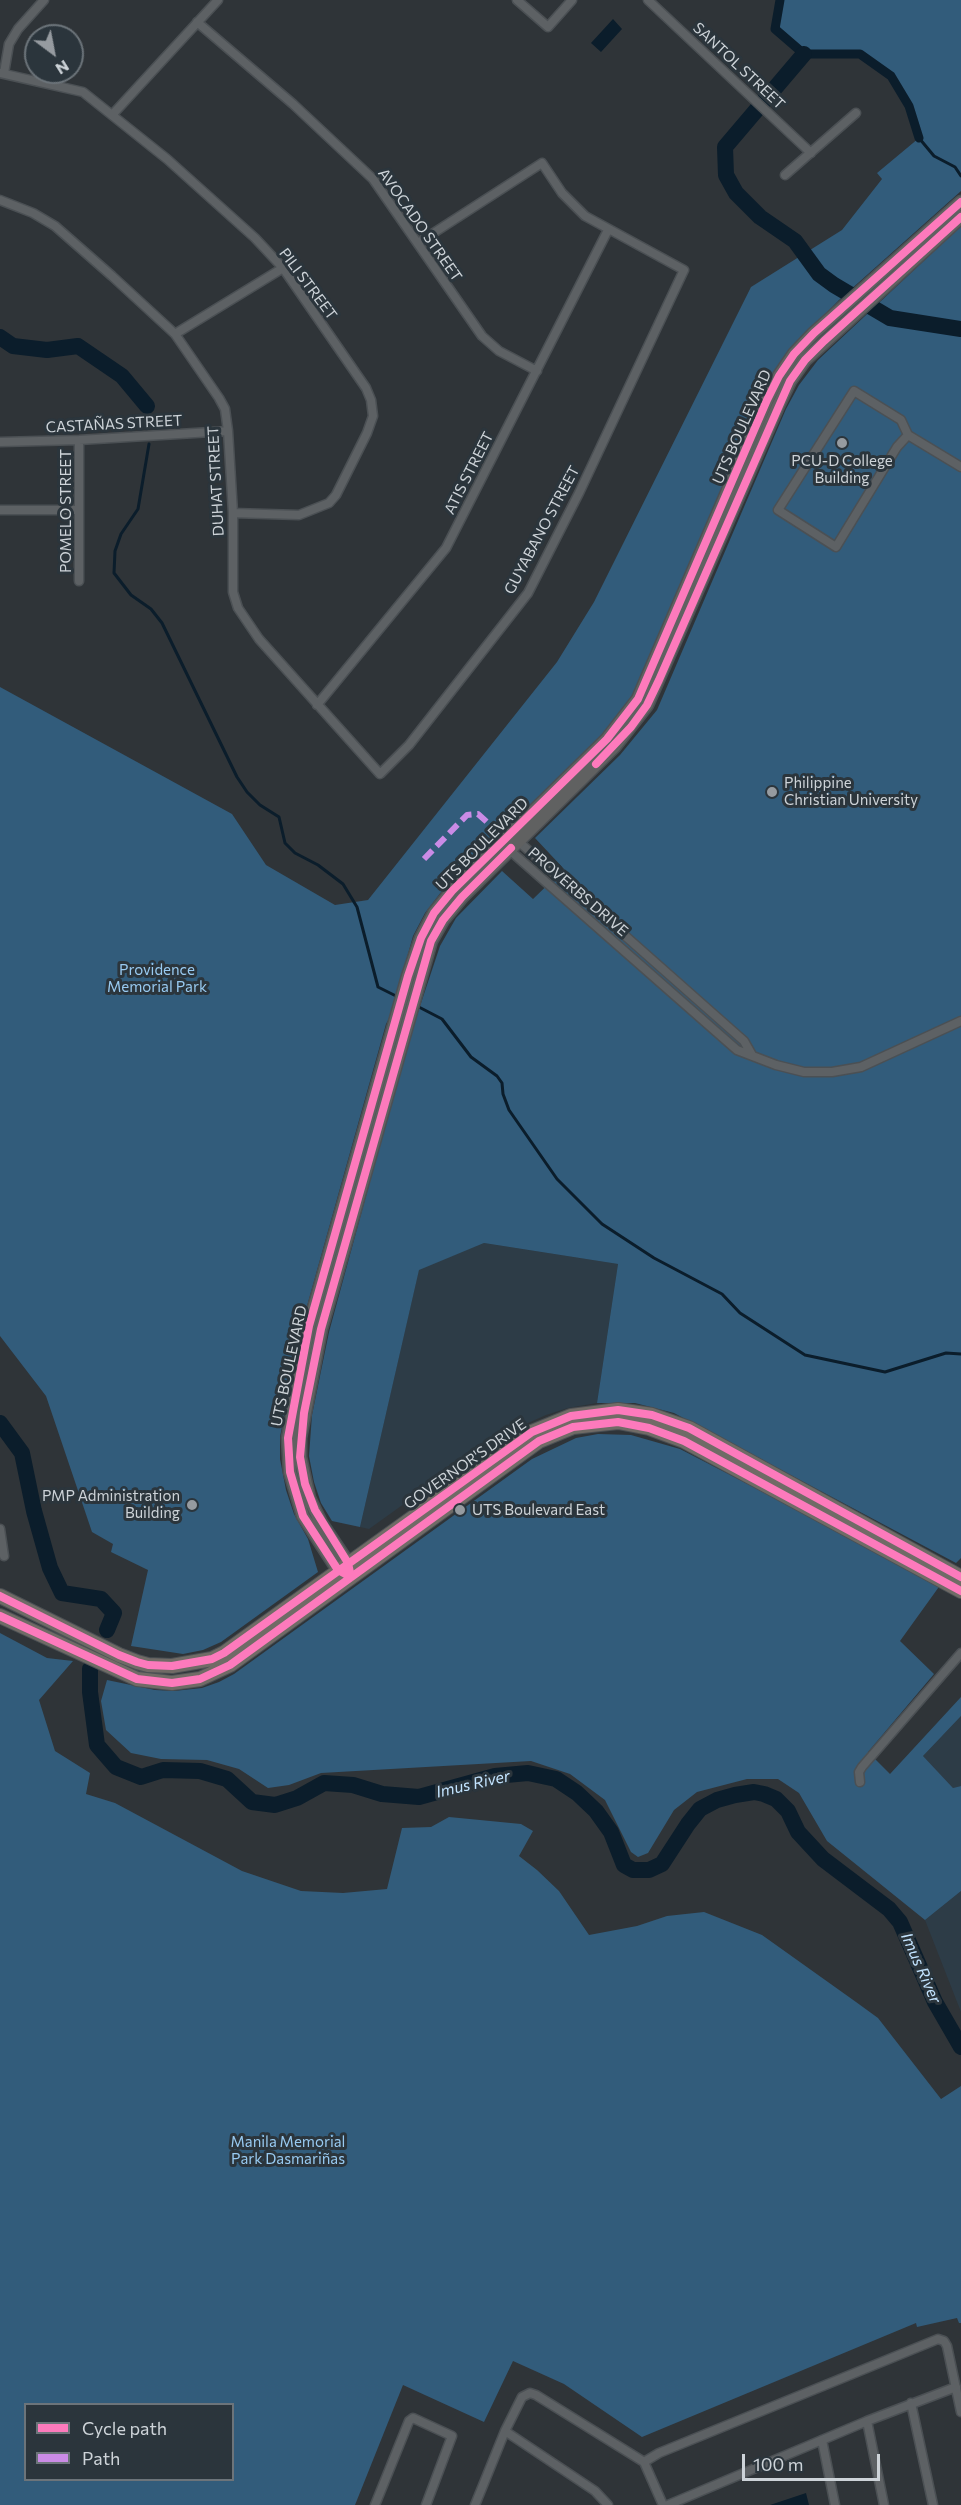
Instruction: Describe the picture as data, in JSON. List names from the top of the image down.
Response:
{
  "streets": {
    "highway": ["GOVERNOR'S DRIVE"],
    "main road": ["UTS BOULEVARD"],
    "street": [
      "SANTOL STREET",
      "AVOCADO STREET",
      "PILI STREET",
      "CASTAÑAS STREET",
      "ATIS STREET",
      "DUHAT STREET",
      "POMELO STREET",
      "GUYABANO STREET",
      "PROVERBS DRIVE"
    ]
  },
  "crossings": [
    ["AVOCADO STREET", "ATIS STREET"],
    ["PILI STREET", "DUHAT STREET"],
    ["CASTAÑAS STREET", "DUHAT STREET"],
    ["CASTAÑAS STREET", "POMELO STREET"],
    ["UTS BOULEVARD", "PROVERBS DRIVE"],
    ["UTS BOULEVARD", "GOVERNOR'S DRIVE"],
    ["ATIS STREET", "DUHAT STREET"],
    ["ATIS STREET", "GUYABANO STREET"],
    ["DUHAT STREET", "GUYABANO STREET"]
  ],
  "water": ["Imus River"],
  "parks": ["Providence Memorial Park", "Manila Memorial Park Dasmariñas"],
  "places": [
    "PCU-D College Building",
    "Philippine Christian University",
    "PMP Administration Building",
    "UTS Boulevard East"
  ],
  "legend": ["Cycle path", "Path"],
  "scale_bar": "100 m",
  "north": "bottom right"
}
